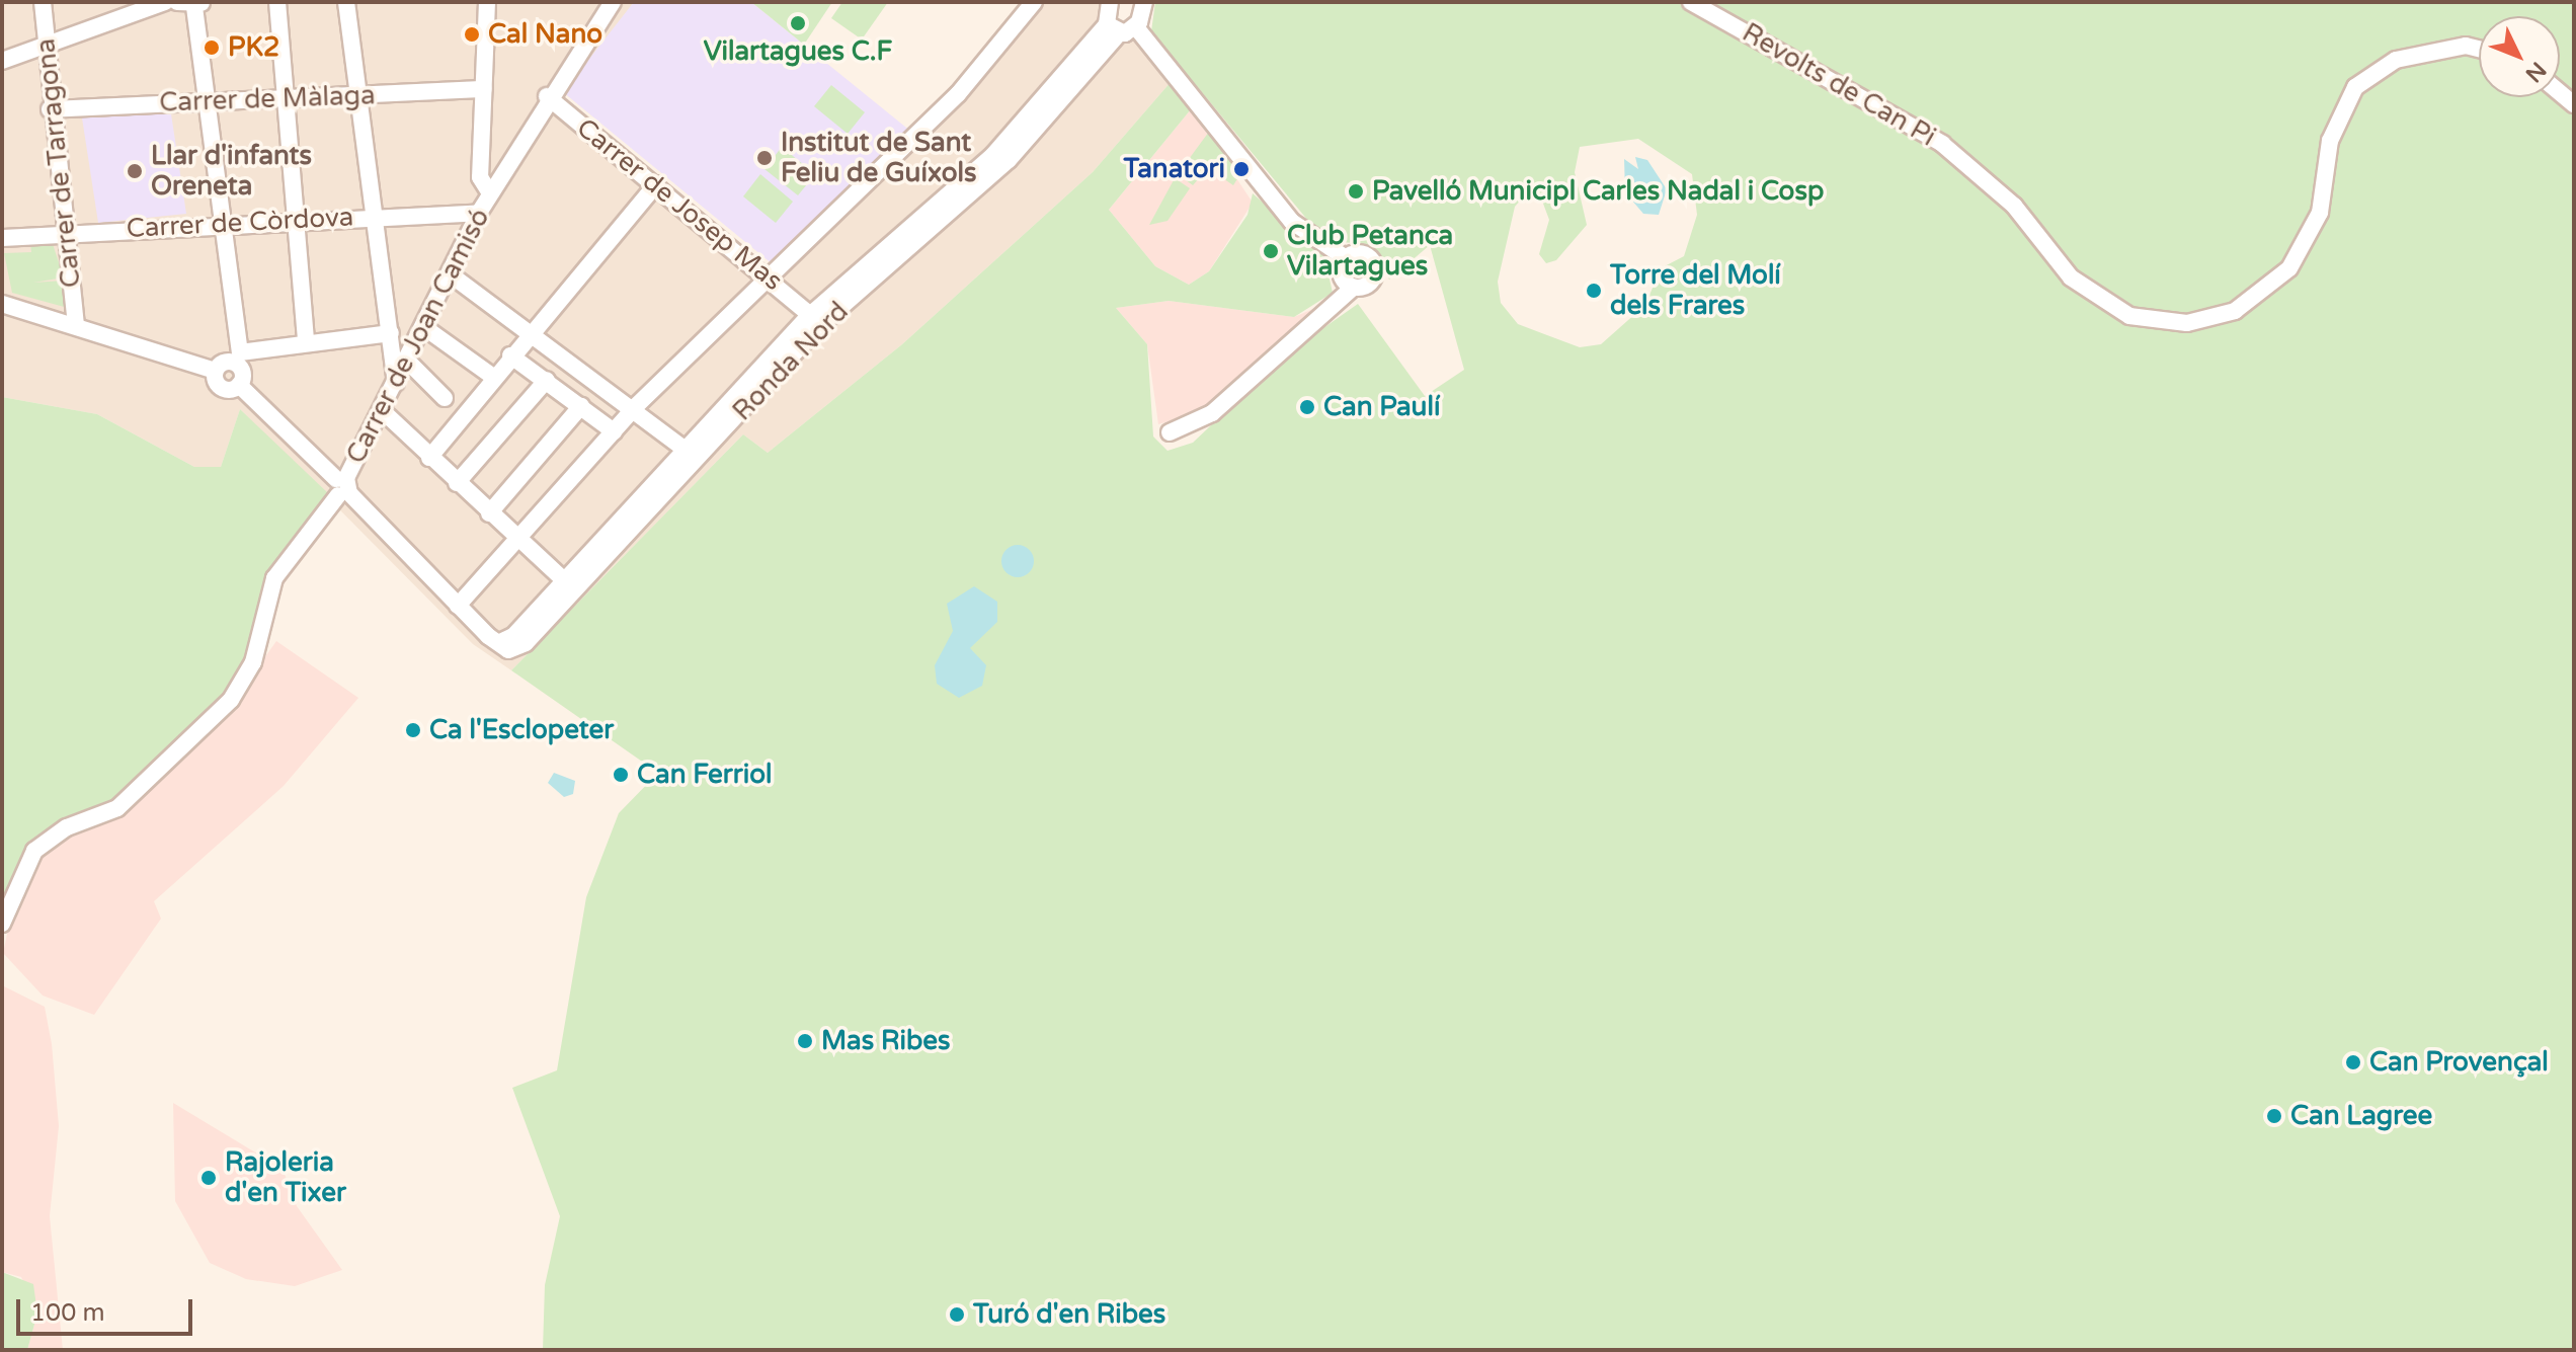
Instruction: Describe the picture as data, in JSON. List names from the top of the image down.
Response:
{
  "streets": {
    "street": [
      "Revolts de Can Pi",
      "Carrer de Màlaga",
      "Carrer de Tarragona",
      "Carrer de Josep Mas",
      "Carrer de Còrdova",
      "Carrer de Joan Camisó",
      "Ronda Nord"
    ]
  },
  "crossings": [
    ["Carrer de Màlaga", "Carrer de Tarragona"],
    ["Carrer de Màlaga", "Carrer de Joan Camisó"],
    ["Carrer de Tarragona", "Carrer de Còrdova"],
    ["Carrer de Josep Mas", "Ronda Nord"],
    ["Carrer de Còrdova", "Carrer de Joan Camisó"]
  ],
  "places": [
    "Vilartagues C.F",
    "Cal Nano",
    "PK2",
    "Institut de Sant Feliu de Guíxols",
    "Tanatori",
    "Llar d'infants Oreneta",
    "Pavelló Municipl Carles Nadal i Cosp",
    "Club Petanca Vilartagues",
    "Torre del Molí dels Frares",
    "Can Paulí",
    "Ca l'Esclopeter",
    "Can Ferriol",
    "Mas Ribes",
    "Can Provençal",
    "Can Lagree",
    "Rajoleria d'en Tixer",
    "Turó d'en Ribes"
  ],
  "scale_bar": "100 m",
  "north": "bottom right"
}
